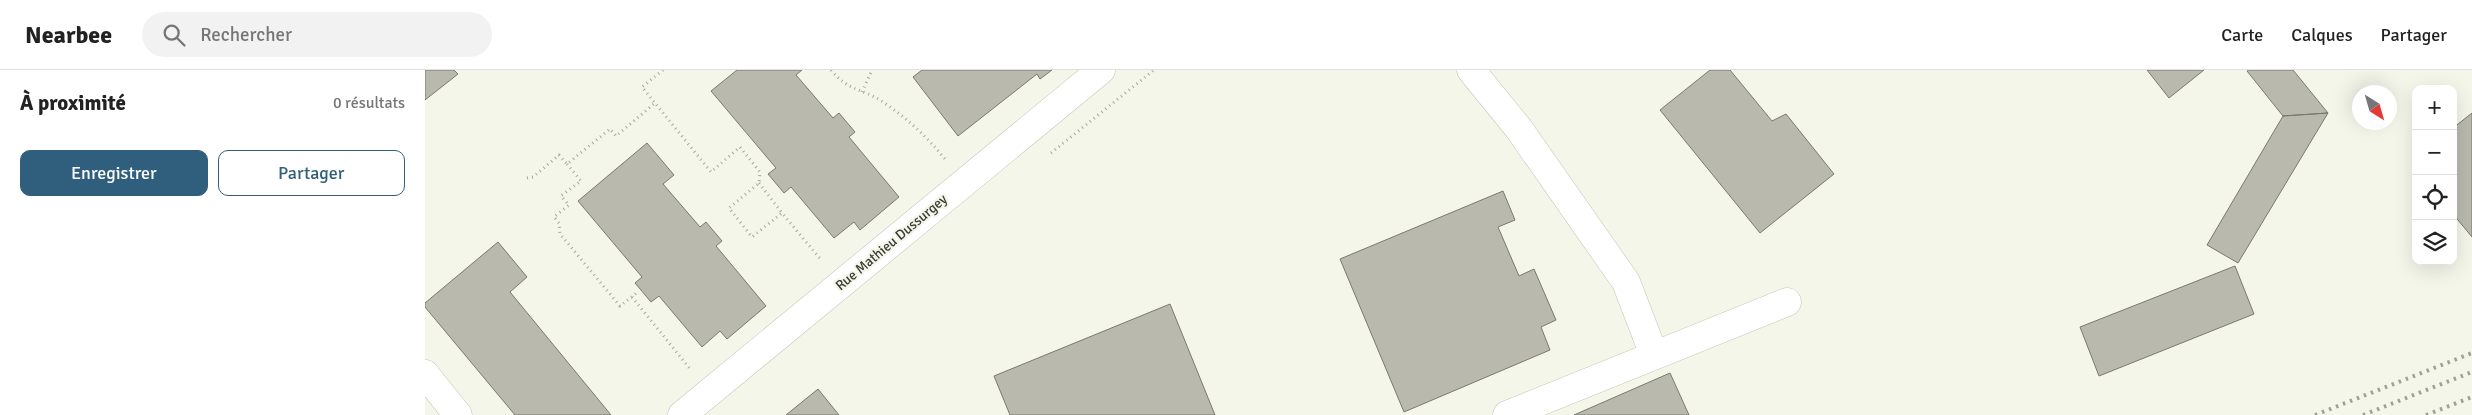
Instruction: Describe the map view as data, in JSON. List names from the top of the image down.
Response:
{
  "streets": {
    "street": ["Rue Mathieu Dussurgey"]
  },
  "north": "bottom right",
  "page": {
    "header": "Nearbee",
    "search": "Rechercher",
    "nav": ["Carte", "Calques", "Partager"],
    "heading": ["À proximité", "0 résultats"],
    "map_buttons": ["+", "−"],
    "buttons": ["Enregistrer", "Partager"]
  }
}
